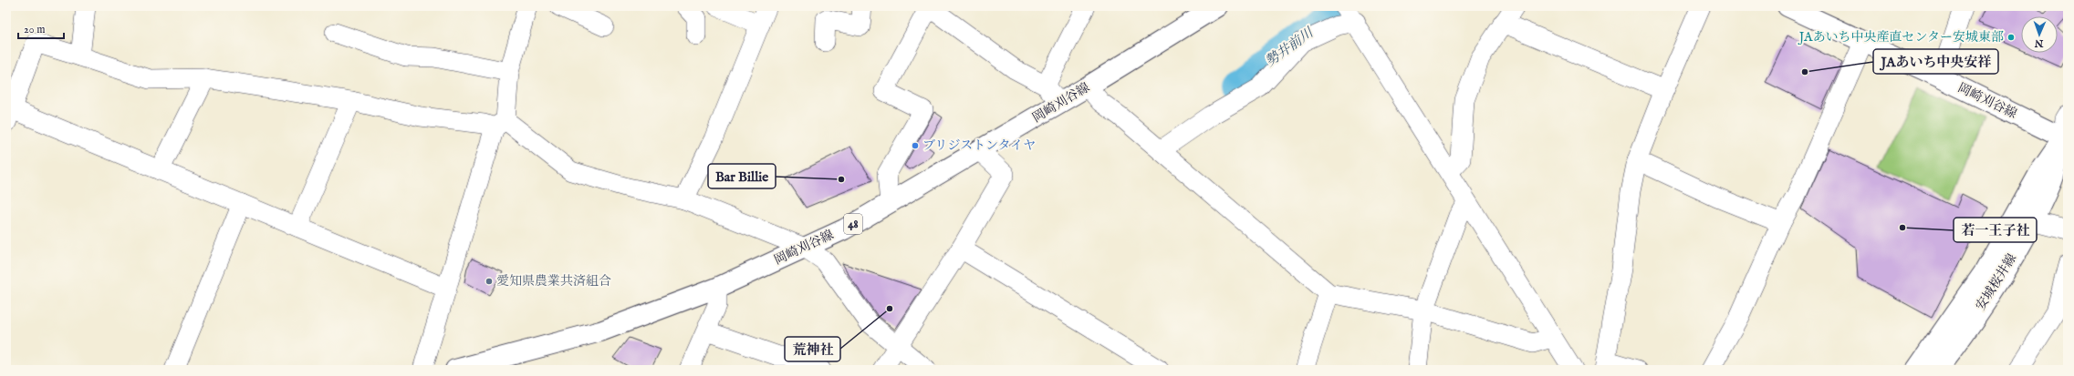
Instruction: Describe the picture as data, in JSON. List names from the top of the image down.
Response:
{
  "streets": {
    "main road": ["岡崎刈谷線", "48", "安城桜井線"]
  },
  "crossings": [
    ["岡崎刈谷線", "安城桜井線"]
  ],
  "water": ["勢井前川"],
  "places": [
    "JAあいち中央産直センター安城東部",
    "JAあいち中央安祥",
    "ブリジストンタイヤ",
    "Bar Billie",
    "若一王子社",
    "愛知県農業共済組合",
    "荒神社"
  ],
  "scale_bar": "20 m",
  "north": "bottom"
}
